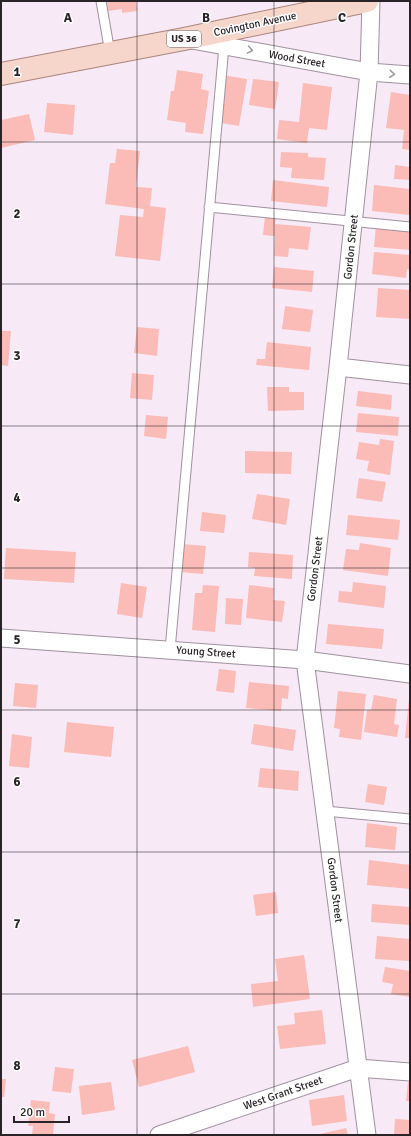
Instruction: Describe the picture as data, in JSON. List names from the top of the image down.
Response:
{
  "streets": {
    "main road": ["Covington Avenue", "US 36"],
    "street": [
      "Wood Street",
      "Gordon Street",
      "Young Street",
      "West Grant Street"
    ]
  },
  "crossings": [
    ["Covington Avenue", "Wood Street"],
    ["Wood Street", "Gordon Street"],
    ["Gordon Street", "Young Street"],
    ["Gordon Street", "West Grant Street"]
  ],
  "one_way": ["Wood Street"],
  "scale_bar": "20 m",
  "grid": {
    "columns": ["A", "B", "C"],
    "rows": [
      "1",
      "2",
      "3",
      "4",
      "5",
      "6",
      "7",
      "8"
    ]
  }
}
